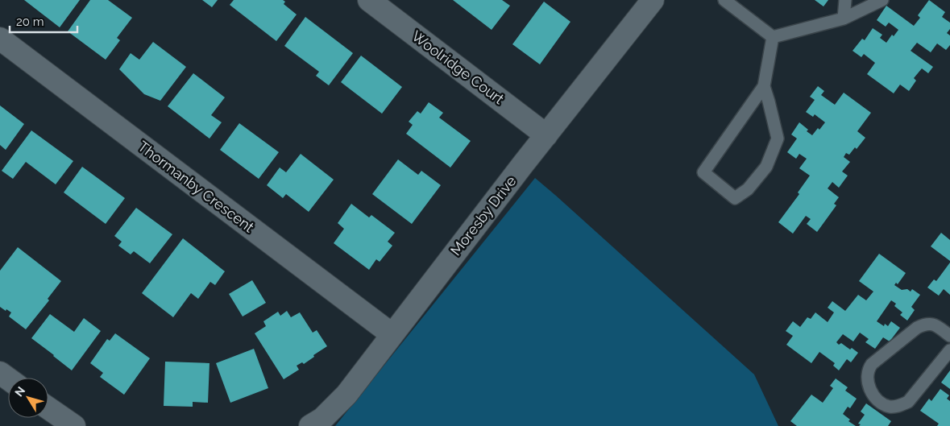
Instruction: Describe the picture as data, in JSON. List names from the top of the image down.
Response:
{
  "streets": {
    "street": ["Woolridge Court", "Thormanby Crescent", "Moresby Drive"]
  },
  "crossings": [
    ["Woolridge Court", "Moresby Drive"],
    ["Thormanby Crescent", "Moresby Drive"]
  ],
  "scale_bar": "20 m",
  "north": "top left"
}
